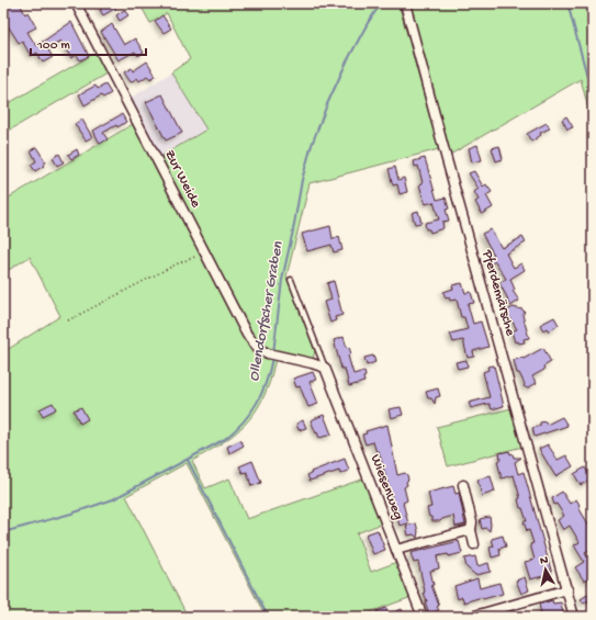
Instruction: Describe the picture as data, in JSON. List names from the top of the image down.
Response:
{
  "streets": {
    "street": ["Zur Weide", "Pferdemärsche", "Wiesenweg"]
  },
  "crossings": [
    ["Zur Weide", "Wiesenweg"]
  ],
  "water": ["Ollendorfscher Graben"],
  "scale_bar": "100 m",
  "north": "top"
}
